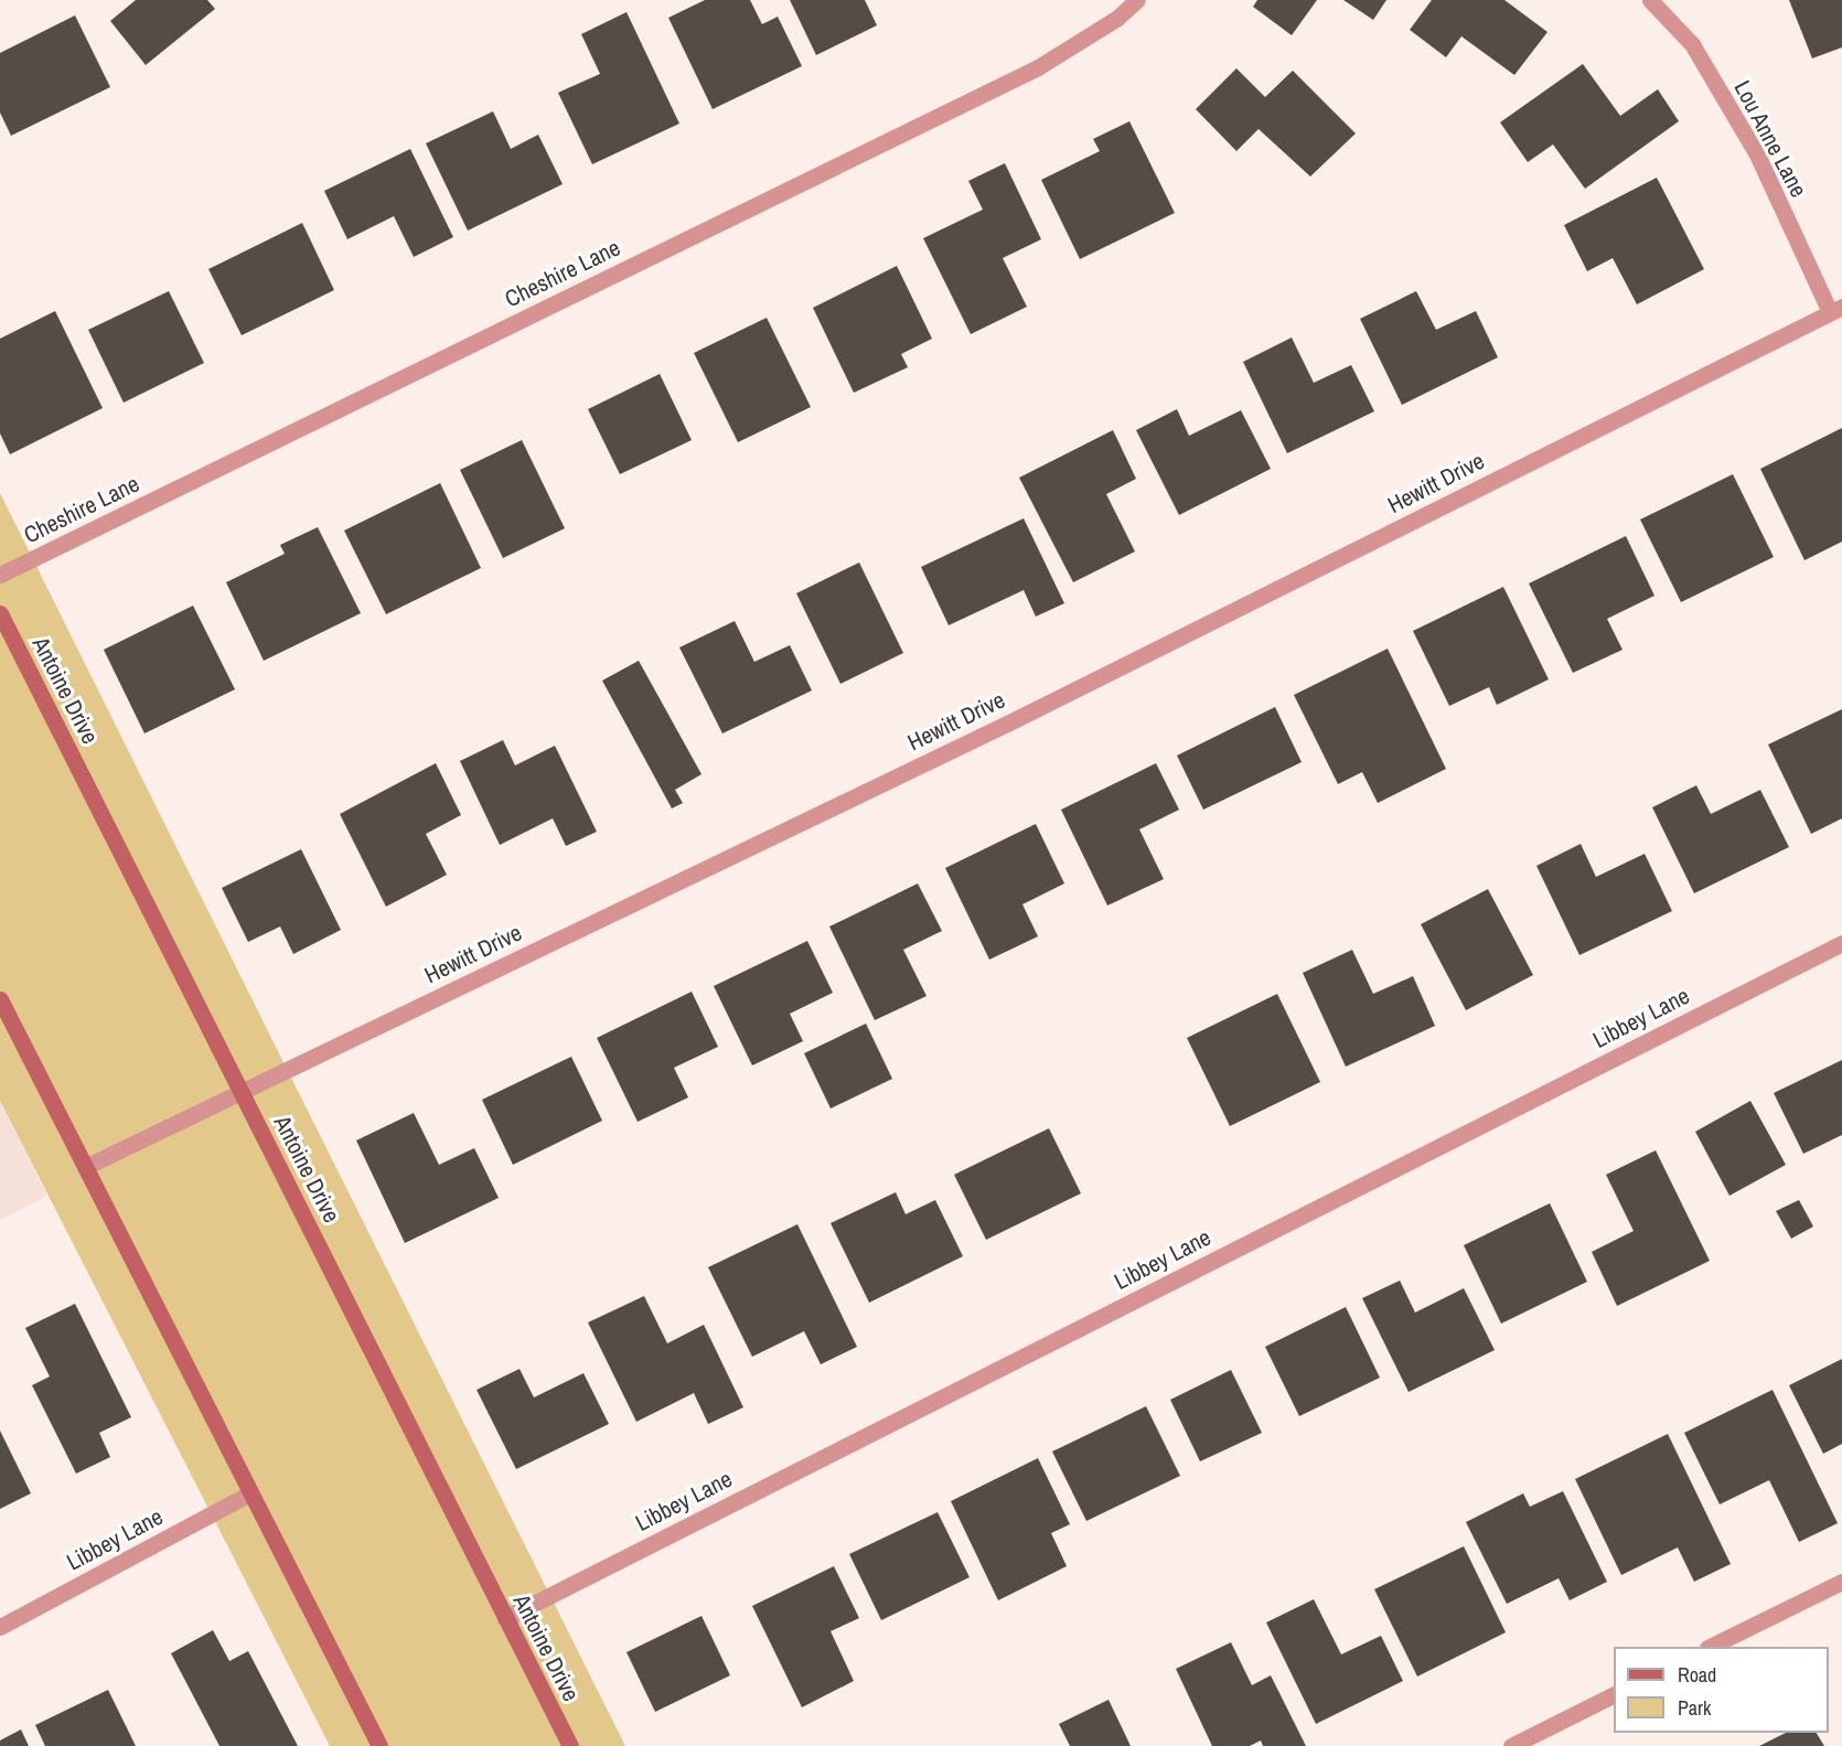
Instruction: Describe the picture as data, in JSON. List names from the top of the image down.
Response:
{
  "streets": {
    "main road": ["Antoine Drive"],
    "street": [
      "Lou Anne Lane",
      "Cheshire Lane",
      "Hewitt Drive",
      "Libbey Lane"
    ]
  },
  "crossings": [
    ["Lou Anne Lane", "Hewitt Drive"],
    ["Hewitt Drive", "Antoine Drive"],
    ["Antoine Drive", "Libbey Lane"]
  ],
  "legend": ["Road", "Park"]
}
